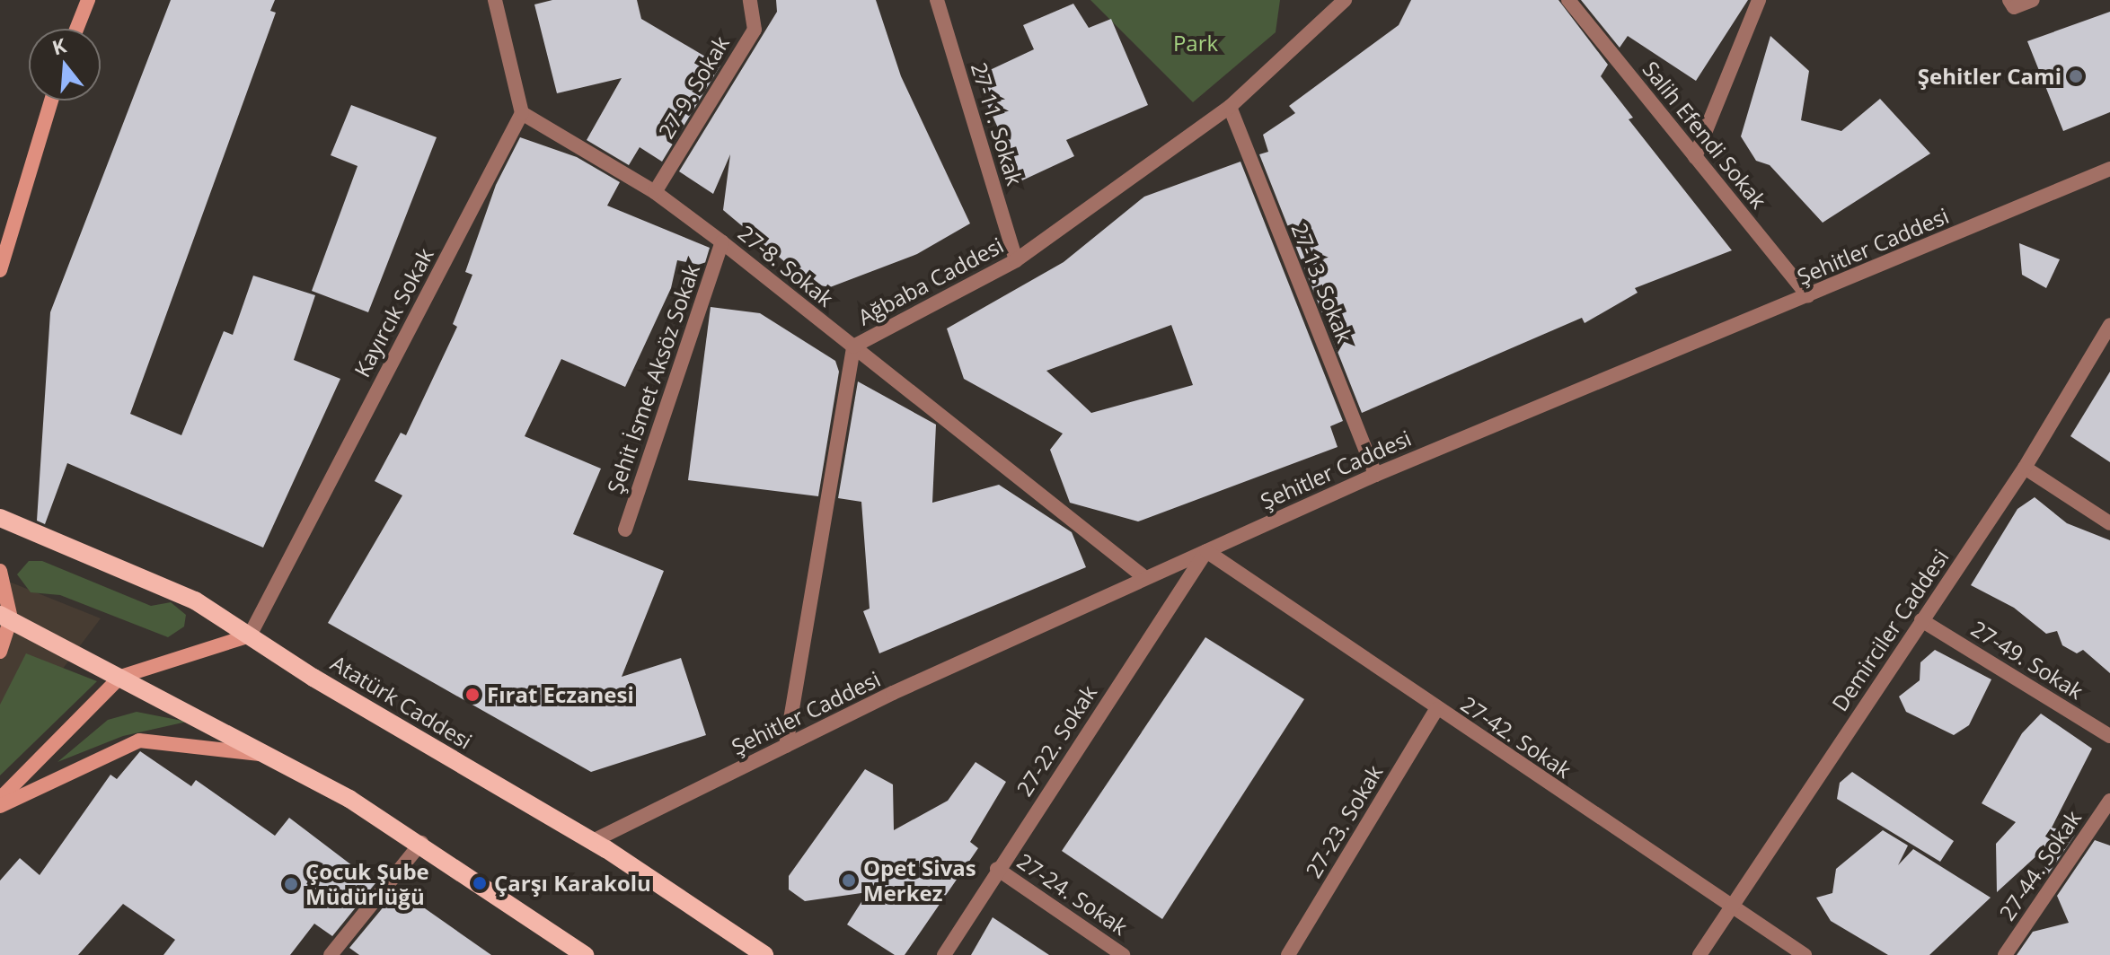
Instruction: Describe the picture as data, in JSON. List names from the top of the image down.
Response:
{
  "streets": {
    "main road": ["Atatürk Caddesi"],
    "street": [
      "27-9. Sokak",
      "27-11. Sokak",
      "Salih Efendi Sokak",
      "Şehitler Caddesi",
      "27-8. Sokak",
      "Ağbaba Caddesi",
      "27-13. Sokak",
      "Kayırcık Sokak",
      "Şehit İsmet Aksöz Sokak",
      "Demirciler Caddesi",
      "27-49. Sokak",
      "27-42. Sokak",
      "27-22. Sokak",
      "27-23. Sokak",
      "27-44. Sokak",
      "27-24. Sokak"
    ]
  },
  "crossings": [
    ["27-9. Sokak", "27-8. Sokak"],
    ["27-11. Sokak", "Ağbaba Caddesi"],
    ["Salih Efendi Sokak", "Şehitler Caddesi"],
    ["Şehitler Caddesi", "27-8. Sokak"],
    ["Şehitler Caddesi", "Ağbaba Caddesi"],
    ["Şehitler Caddesi", "27-13. Sokak"],
    ["Şehitler Caddesi", "Atatürk Caddesi"],
    ["Şehitler Caddesi", "27-42. Sokak"],
    ["Şehitler Caddesi", "27-22. Sokak"],
    ["27-8. Sokak", "Ağbaba Caddesi"],
    ["27-8. Sokak", "Kayırcık Sokak"],
    ["27-8. Sokak", "Şehit İsmet Aksöz Sokak"],
    ["Ağbaba Caddesi", "27-13. Sokak"],
    ["Kayırcık Sokak", "Atatürk Caddesi"],
    ["Demirciler Caddesi", "27-49. Sokak"],
    ["Demirciler Caddesi", "27-42. Sokak"],
    ["27-42. Sokak", "27-22. Sokak"],
    ["27-42. Sokak", "27-23. Sokak"],
    ["27-22. Sokak", "27-24. Sokak"]
  ],
  "parks": ["Park"],
  "places": [
    "Şehitler Cami",
    "Fırat Eczanesi",
    "Opet Sivas Merkez",
    "Çarşı Karakolu",
    "Çocuk Şube Müdürlüğü"
  ],
  "north": "top"
}
